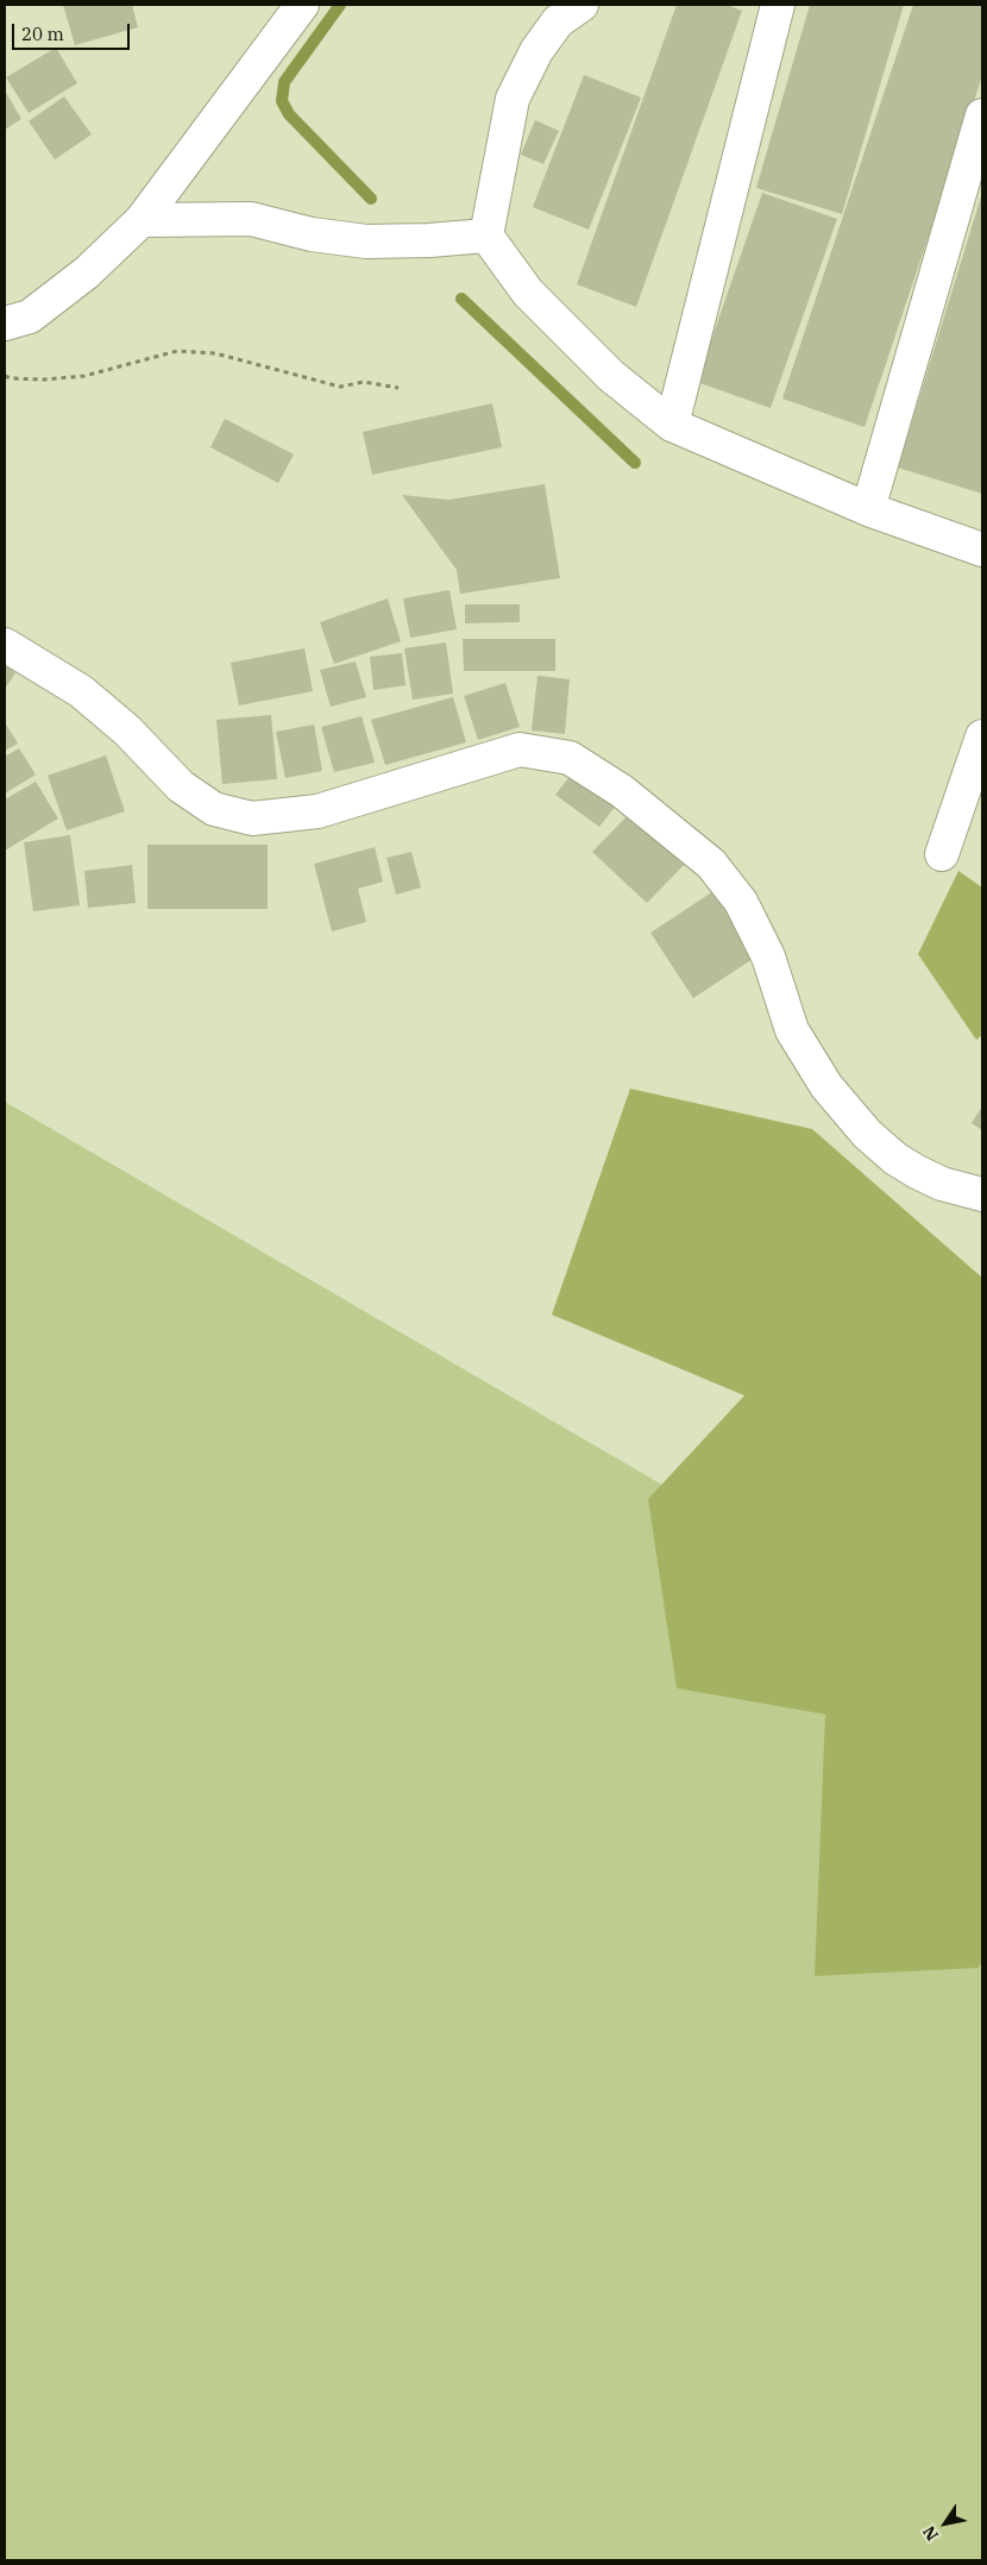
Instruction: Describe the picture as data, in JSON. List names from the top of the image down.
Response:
{
  "scale_bar": "20 m",
  "north": "bottom left"
}
